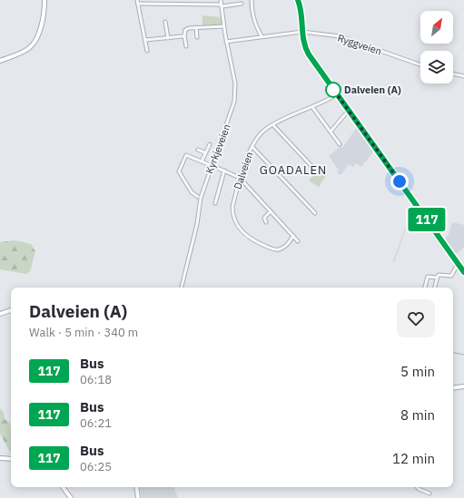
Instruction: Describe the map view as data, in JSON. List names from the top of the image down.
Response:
{
  "streets": {
    "street": ["Ryggveien", "Kyrkjeveien", "Dalveien"]
  },
  "crossings": [
    ["Ryggveien", "Kyrkjeveien"]
  ],
  "districts": ["GOADALEN"],
  "places": ["Dalveien (A)"],
  "lines": ["bus line 117"],
  "north": "top right",
  "page": {
    "on_map": "117",
    "heading": ["Dalveien (A)", "Walk · 5 min · 340 m"],
    "list": [
      {
        "mark": "117",
        "name": "Bus",
        "note": "06:18",
        "value": "5 min"
      },
      {
        "mark": "117",
        "name": "Bus",
        "note": "06:21",
        "value": "8 min"
      },
      {
        "mark": "117",
        "name": "Bus",
        "note": "06:25",
        "value": "12 min"
      }
    ]
  }
}
